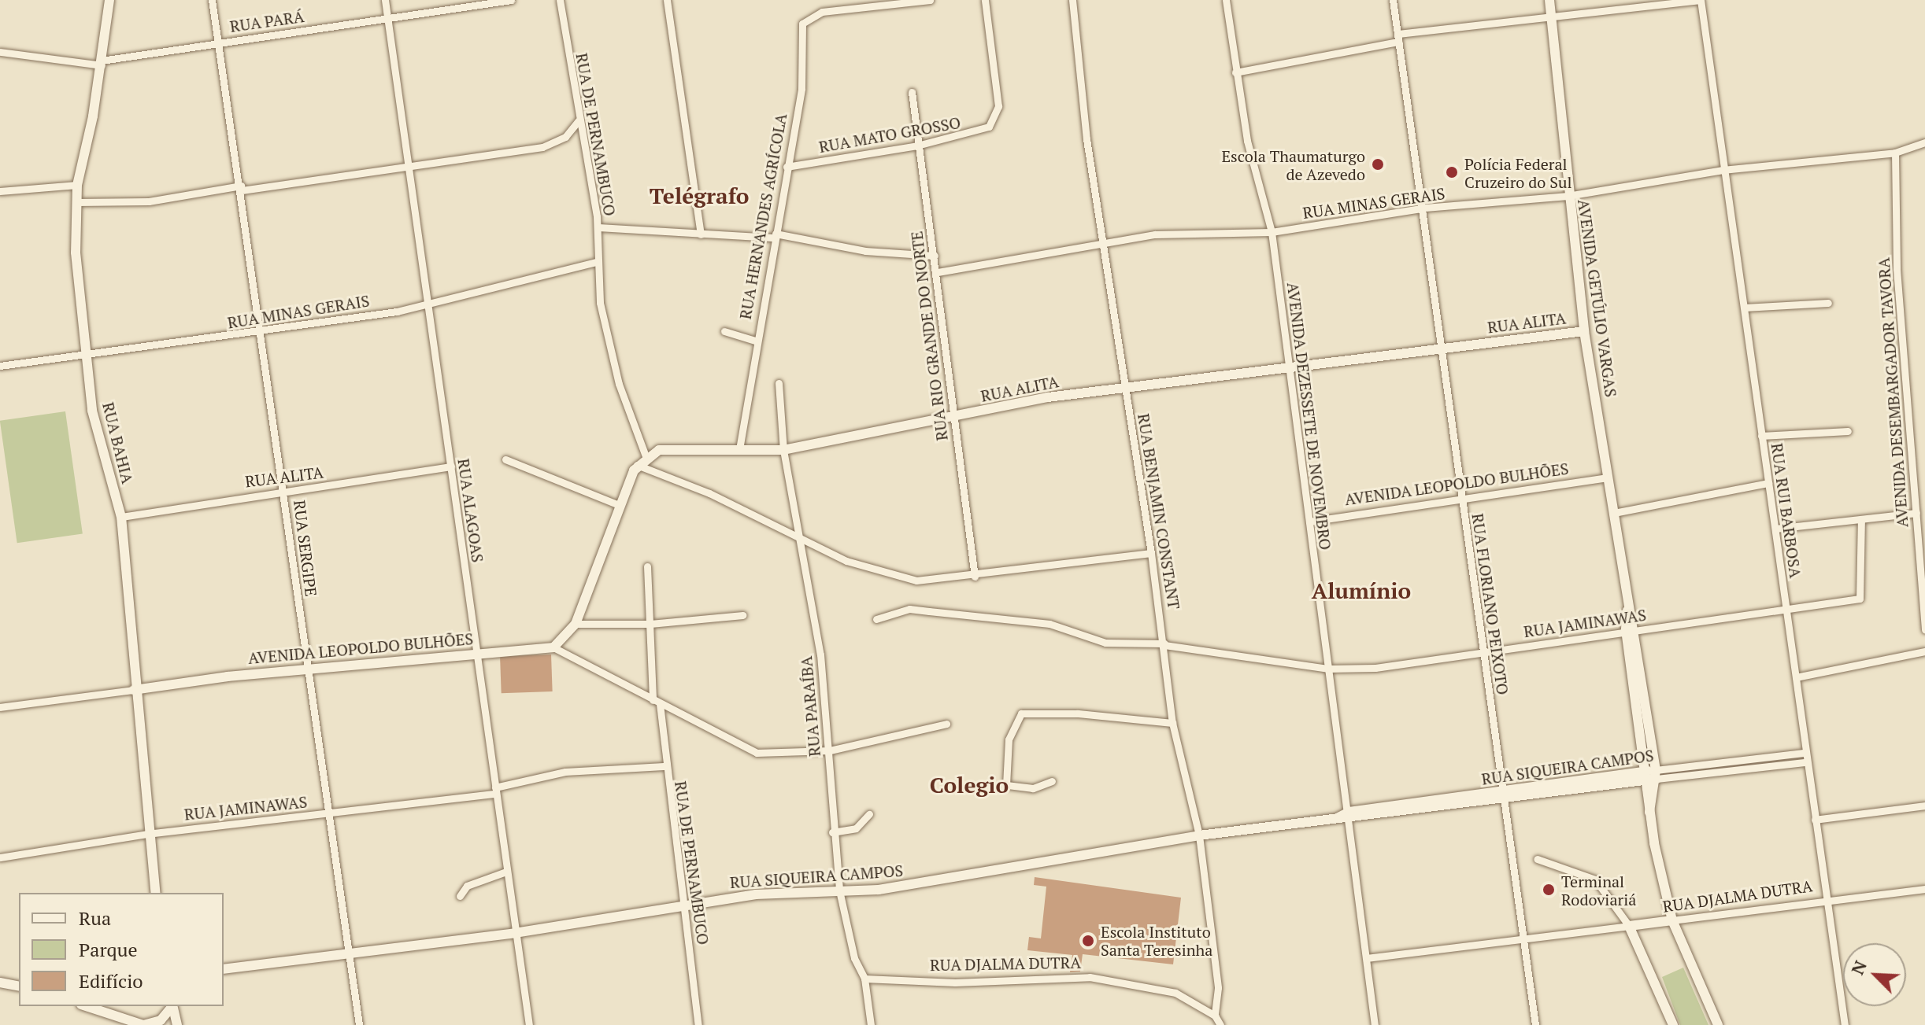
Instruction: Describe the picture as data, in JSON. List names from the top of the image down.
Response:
{
  "streets": {
    "street": [
      "RUA PARÁ",
      "RUA DE PERNAMBUCO",
      "RUA MATO GROSSO",
      "RUA MINAS GERAIS",
      "RUA HERNANDES AGRÍCOLA",
      "AVENIDA GETÚLIO VARGAS",
      "RUA ALITA",
      "RUA RIO GRANDE DO NORTE",
      "AVENIDA DESEMBARGADOR TAVORA",
      "AVENIDA DEZESSETE DE NOVEMBRO",
      "RUA BAHIA",
      "AVENIDA LEOPOLDO BULHÕES",
      "RUA ALAGOAS",
      "RUA RUI BARBOSA",
      "RUA BENJAMIN CONSTANT",
      "RUA SERGIPE",
      "RUA FLORIANO PEIXOTO",
      "RUA JAMINAWAS",
      "RUA PARAÍBA",
      "RUA SIQUEIRA CAMPOS",
      "RUA DJALMA DUTRA"
    ]
  },
  "crossings": [
    ["RUA PARÁ", "RUA BAHIA"],
    ["RUA PARÁ", "RUA ALAGOAS"],
    ["RUA PARÁ", "RUA SERGIPE"],
    ["RUA DE PERNAMBUCO", "RUA MINAS GERAIS"],
    ["RUA DE PERNAMBUCO", "RUA ALITA"],
    ["RUA DE PERNAMBUCO", "RUA JAMINAWAS"],
    ["RUA DE PERNAMBUCO", "RUA SIQUEIRA CAMPOS"],
    ["RUA MATO GROSSO", "RUA HERNANDES AGRÍCOLA"],
    ["RUA MATO GROSSO", "RUA RIO GRANDE DO NORTE"],
    ["RUA MINAS GERAIS", "AVENIDA GETÚLIO VARGAS"],
    ["RUA MINAS GERAIS", "RUA RIO GRANDE DO NORTE"],
    ["RUA MINAS GERAIS", "AVENIDA DESEMBARGADOR TAVORA"],
    ["RUA MINAS GERAIS", "AVENIDA DEZESSETE DE NOVEMBRO"],
    ["RUA MINAS GERAIS", "RUA BAHIA"],
    ["RUA MINAS GERAIS", "RUA ALAGOAS"],
    ["RUA MINAS GERAIS", "RUA RUI BARBOSA"],
    ["RUA MINAS GERAIS", "RUA BENJAMIN CONSTANT"],
    ["RUA MINAS GERAIS", "RUA SERGIPE"],
    ["RUA MINAS GERAIS", "RUA FLORIANO PEIXOTO"],
    ["RUA HERNANDES AGRÍCOLA", "RUA ALITA"],
    ["AVENIDA GETÚLIO VARGAS", "RUA ALITA"],
    ["AVENIDA GETÚLIO VARGAS", "AVENIDA LEOPOLDO BULHÕES"],
    ["AVENIDA GETÚLIO VARGAS", "RUA JAMINAWAS"],
    ["AVENIDA GETÚLIO VARGAS", "RUA SIQUEIRA CAMPOS"],
    ["AVENIDA GETÚLIO VARGAS", "RUA DJALMA DUTRA"],
    ["RUA ALITA", "RUA RIO GRANDE DO NORTE"],
    ["RUA ALITA", "AVENIDA DEZESSETE DE NOVEMBRO"],
    ["RUA ALITA", "RUA BAHIA"],
    ["RUA ALITA", "RUA ALAGOAS"],
    ["RUA ALITA", "RUA BENJAMIN CONSTANT"],
    ["RUA ALITA", "RUA SERGIPE"],
    ["RUA ALITA", "RUA FLORIANO PEIXOTO"],
    ["RUA ALITA", "RUA PARAÍBA"],
    ["AVENIDA DEZESSETE DE NOVEMBRO", "AVENIDA LEOPOLDO BULHÕES"],
    ["AVENIDA DEZESSETE DE NOVEMBRO", "RUA JAMINAWAS"],
    ["AVENIDA DEZESSETE DE NOVEMBRO", "RUA SIQUEIRA CAMPOS"],
    ["AVENIDA DEZESSETE DE NOVEMBRO", "RUA DJALMA DUTRA"],
    ["RUA BAHIA", "AVENIDA LEOPOLDO BULHÕES"],
    ["RUA BAHIA", "RUA JAMINAWAS"],
    ["AVENIDA LEOPOLDO BULHÕES", "RUA ALAGOAS"],
    ["AVENIDA LEOPOLDO BULHÕES", "RUA SERGIPE"],
    ["AVENIDA LEOPOLDO BULHÕES", "RUA FLORIANO PEIXOTO"],
    ["RUA ALAGOAS", "RUA JAMINAWAS"],
    ["RUA ALAGOAS", "RUA SIQUEIRA CAMPOS"],
    ["RUA RUI BARBOSA", "RUA JAMINAWAS"],
    ["RUA RUI BARBOSA", "RUA SIQUEIRA CAMPOS"],
    ["RUA RUI BARBOSA", "RUA DJALMA DUTRA"],
    ["RUA BENJAMIN CONSTANT", "RUA JAMINAWAS"],
    ["RUA BENJAMIN CONSTANT", "RUA SIQUEIRA CAMPOS"],
    ["RUA BENJAMIN CONSTANT", "RUA DJALMA DUTRA"],
    ["RUA SERGIPE", "RUA JAMINAWAS"],
    ["RUA SERGIPE", "RUA SIQUEIRA CAMPOS"],
    ["RUA FLORIANO PEIXOTO", "RUA JAMINAWAS"],
    ["RUA FLORIANO PEIXOTO", "RUA SIQUEIRA CAMPOS"],
    ["RUA FLORIANO PEIXOTO", "RUA DJALMA DUTRA"],
    ["RUA PARAÍBA", "RUA SIQUEIRA CAMPOS"],
    ["RUA PARAÍBA", "RUA DJALMA DUTRA"]
  ],
  "districts": ["Telégrafo", "Alumínio", "Colegio"],
  "places": [
    "Escola Thaumaturgo de Azevedo",
    "Polícia Federal Cruzeiro do Sul",
    "Terminal Rodoviariá",
    "Escola Instituto Santa Teresinha"
  ],
  "legend": ["Rua", "Parque", "Edifício"],
  "north": "top left"
}
